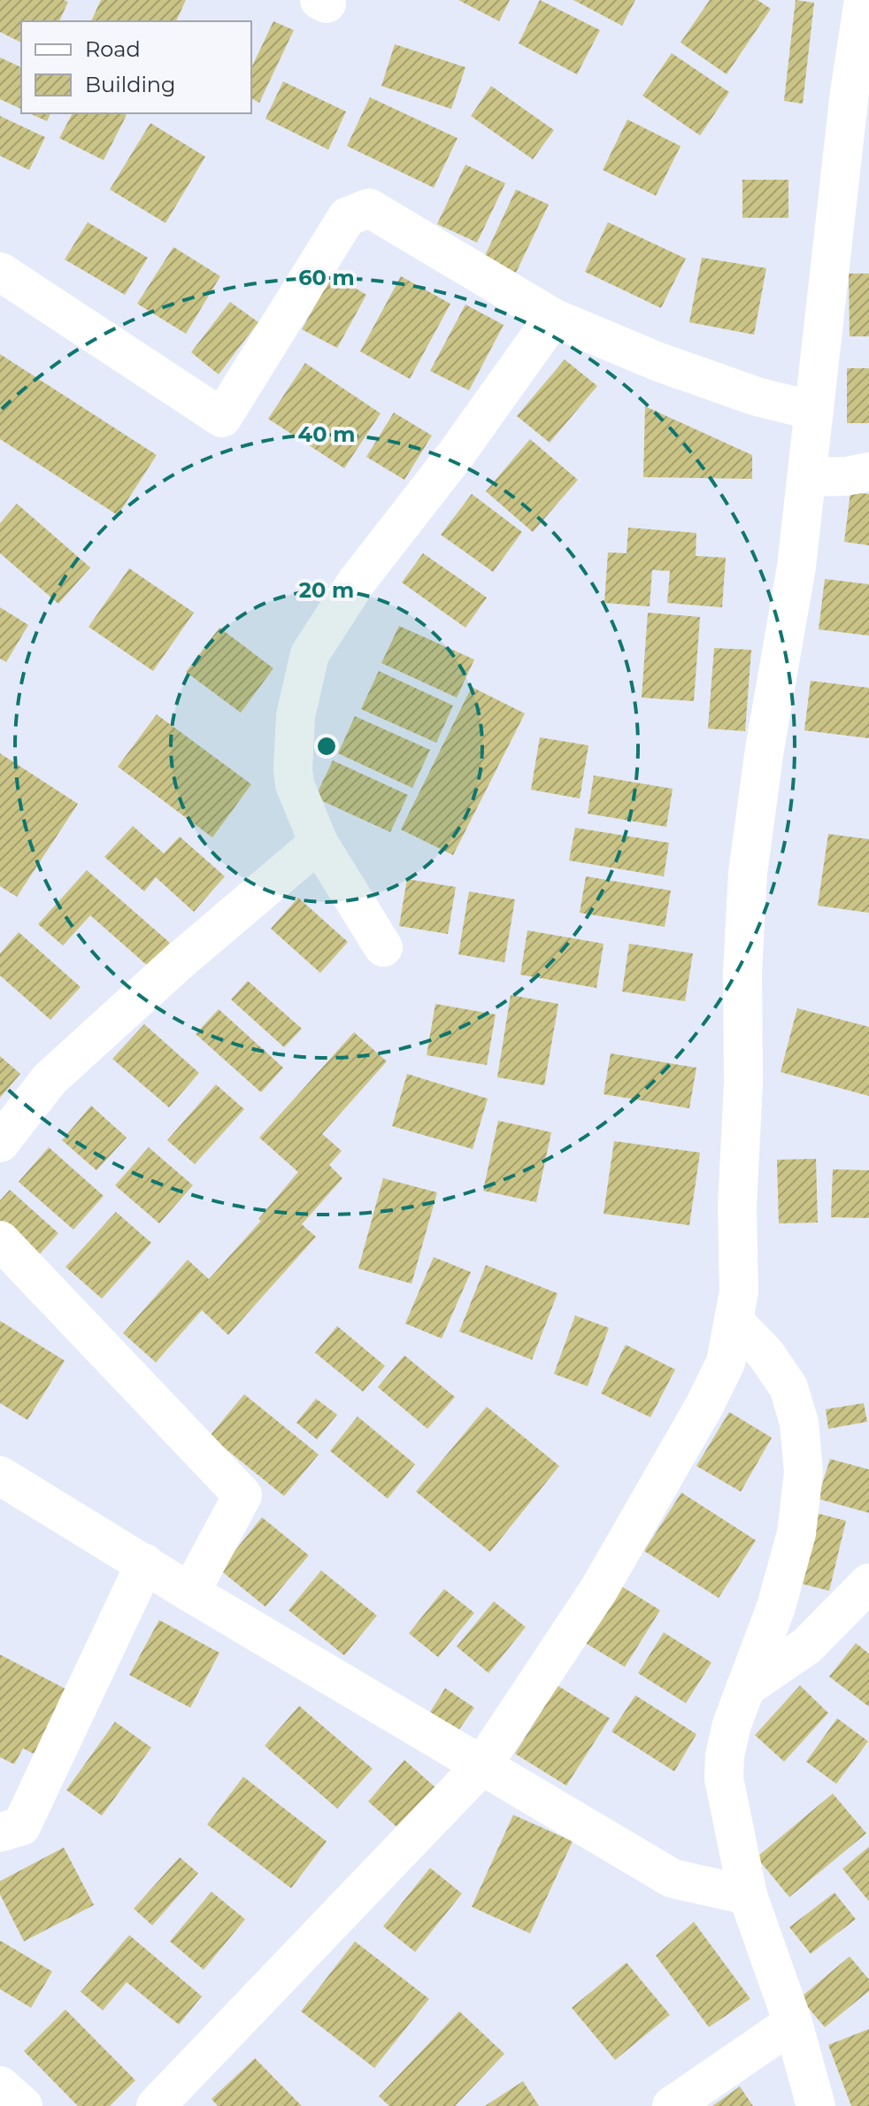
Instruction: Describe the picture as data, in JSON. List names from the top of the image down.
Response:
{
  "legend": ["Road", "Building"],
  "rings": ["60 m", "40 m", "20 m"]
}
